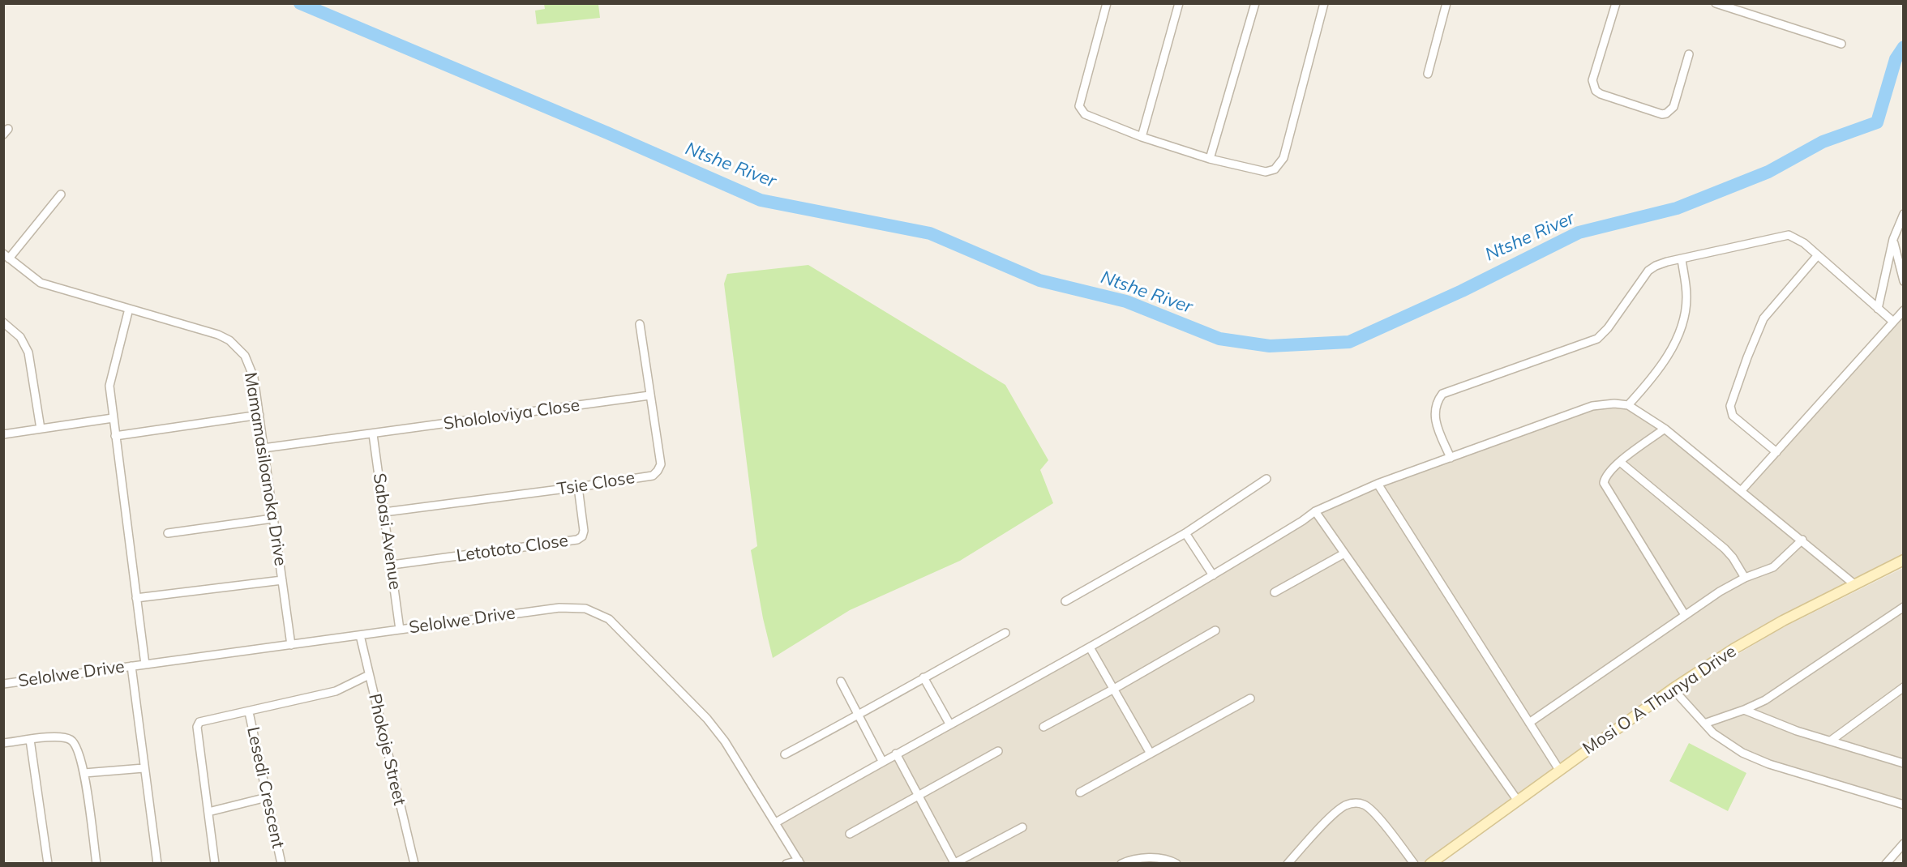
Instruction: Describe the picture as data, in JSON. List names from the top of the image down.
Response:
{
  "streets": {
    "street": [
      "Shololoviya Close",
      "Mamamasiloanoka Drive",
      "Tsie Close",
      "Sabasi Avenue",
      "Letototo Close",
      "Selolwe Drive",
      "Mosi O A Thunya Drive",
      "Phokoje Street",
      "Lesedi Crescent"
    ]
  },
  "crossings": [
    ["Shololoviya Close", "Mamamasiloanoka Drive"],
    ["Shololoviya Close", "Tsie Close"],
    ["Shololoviya Close", "Sabasi Avenue"],
    ["Mamamasiloanoka Drive", "Selolwe Drive"],
    ["Tsie Close", "Sabasi Avenue"],
    ["Tsie Close", "Letototo Close"],
    ["Sabasi Avenue", "Letototo Close"],
    ["Sabasi Avenue", "Selolwe Drive"],
    ["Selolwe Drive", "Phokoje Street"]
  ],
  "water": ["Ntshe River"]
}
